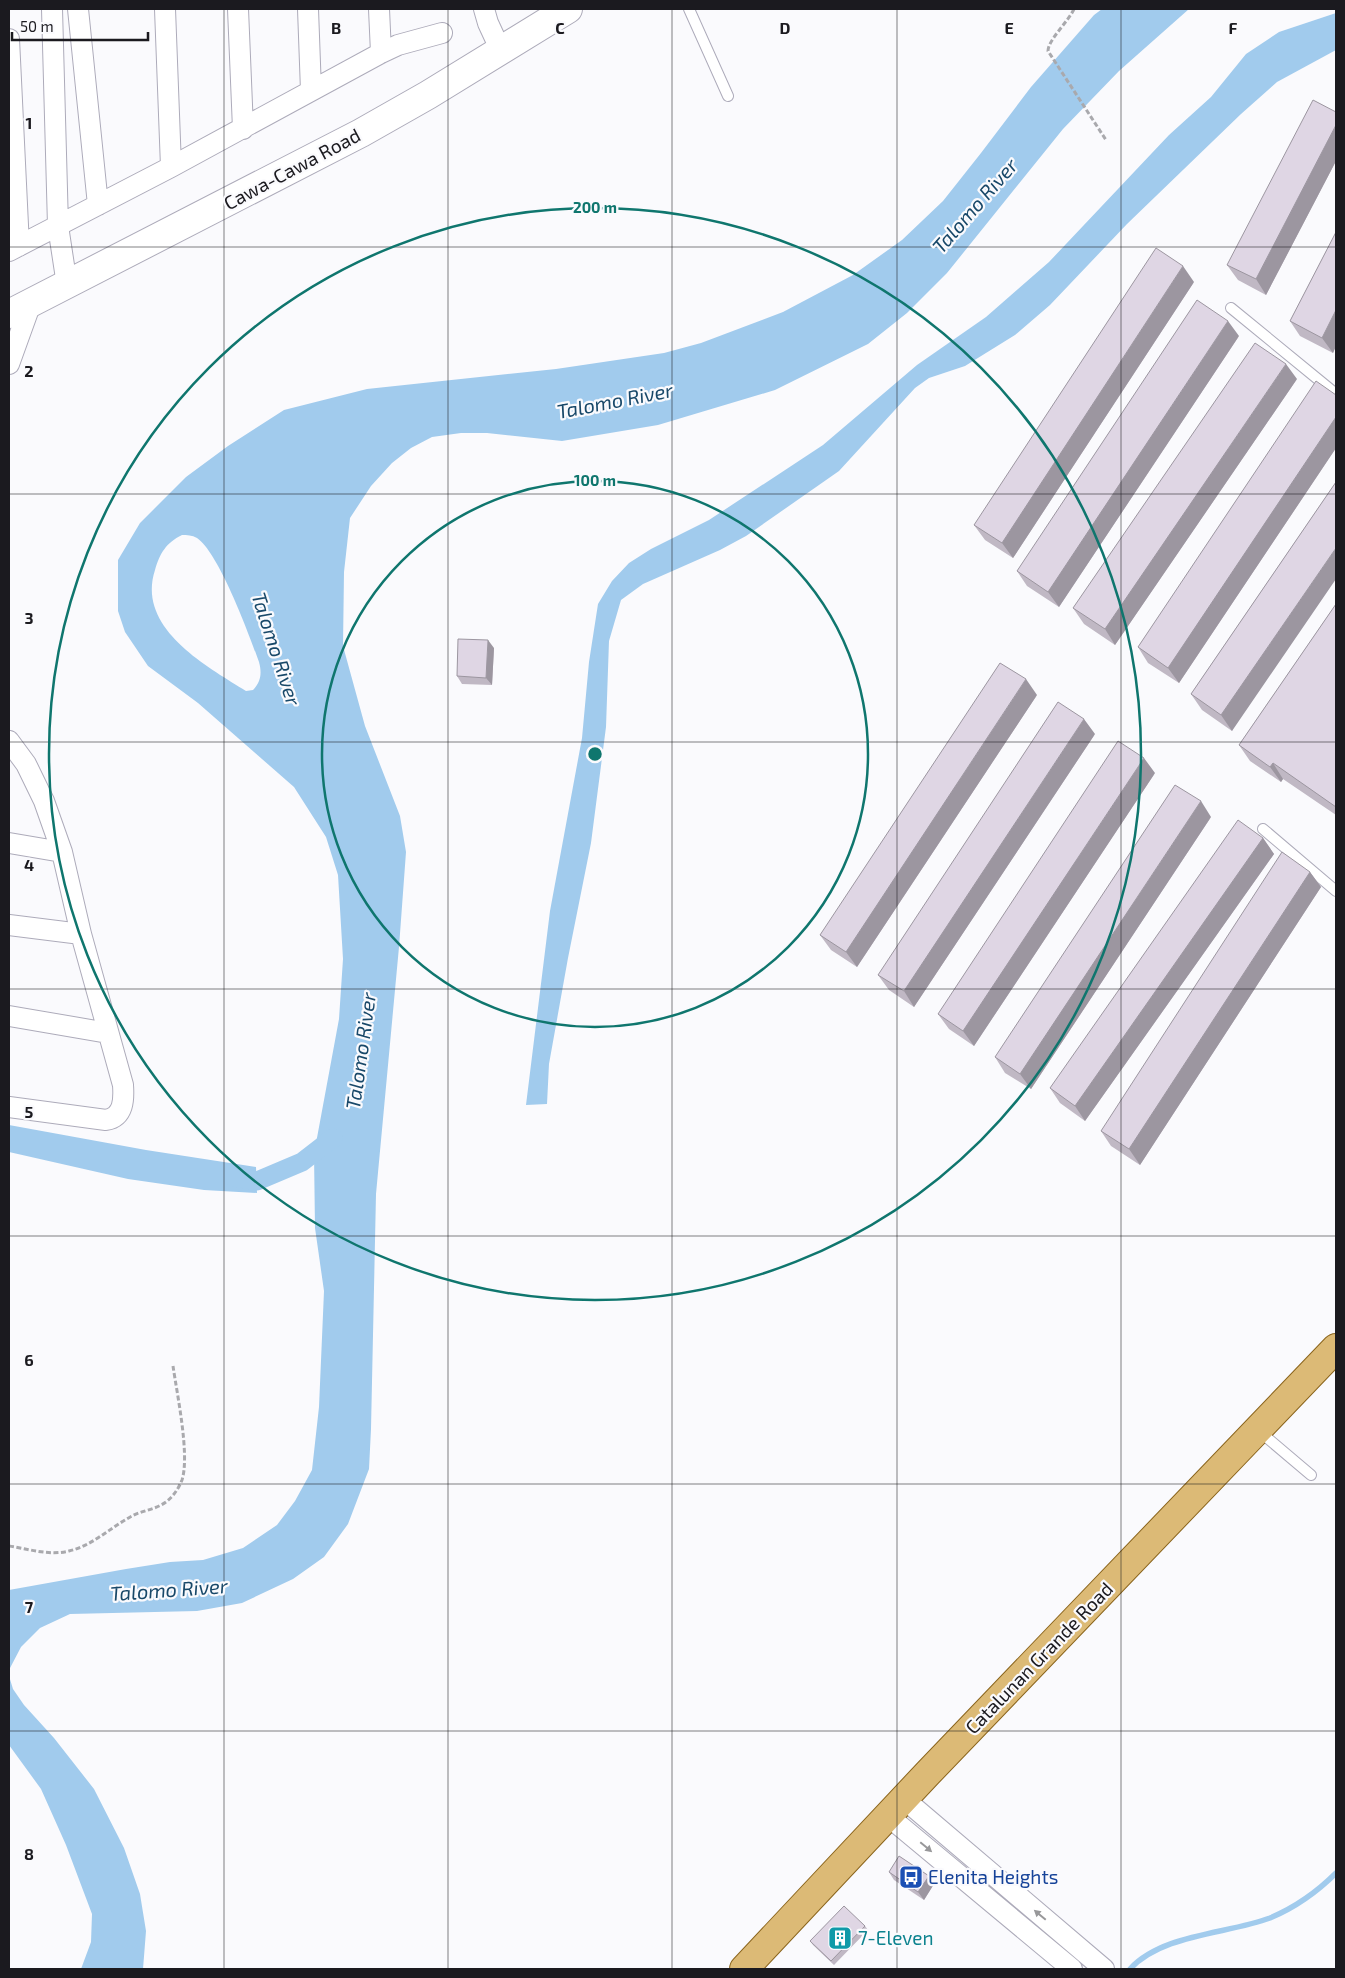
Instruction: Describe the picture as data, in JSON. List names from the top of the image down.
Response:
{
  "streets": {
    "main road": ["Catalunan Grande Road"],
    "street": ["Cawa-Cawa Road"]
  },
  "water": ["Talomo River"],
  "places": {
    "bus stop": ["Elenita Heights"],
    "building": ["7-Eleven"]
  },
  "scale_bar": "50 m",
  "grid": {
    "columns": [
      "B",
      "C",
      "D",
      "E",
      "F"
    ],
    "rows": [
      "1",
      "2",
      "3",
      "4",
      "5",
      "6",
      "7",
      "8"
    ]
  },
  "rings": ["200 m", "100 m"]
}
